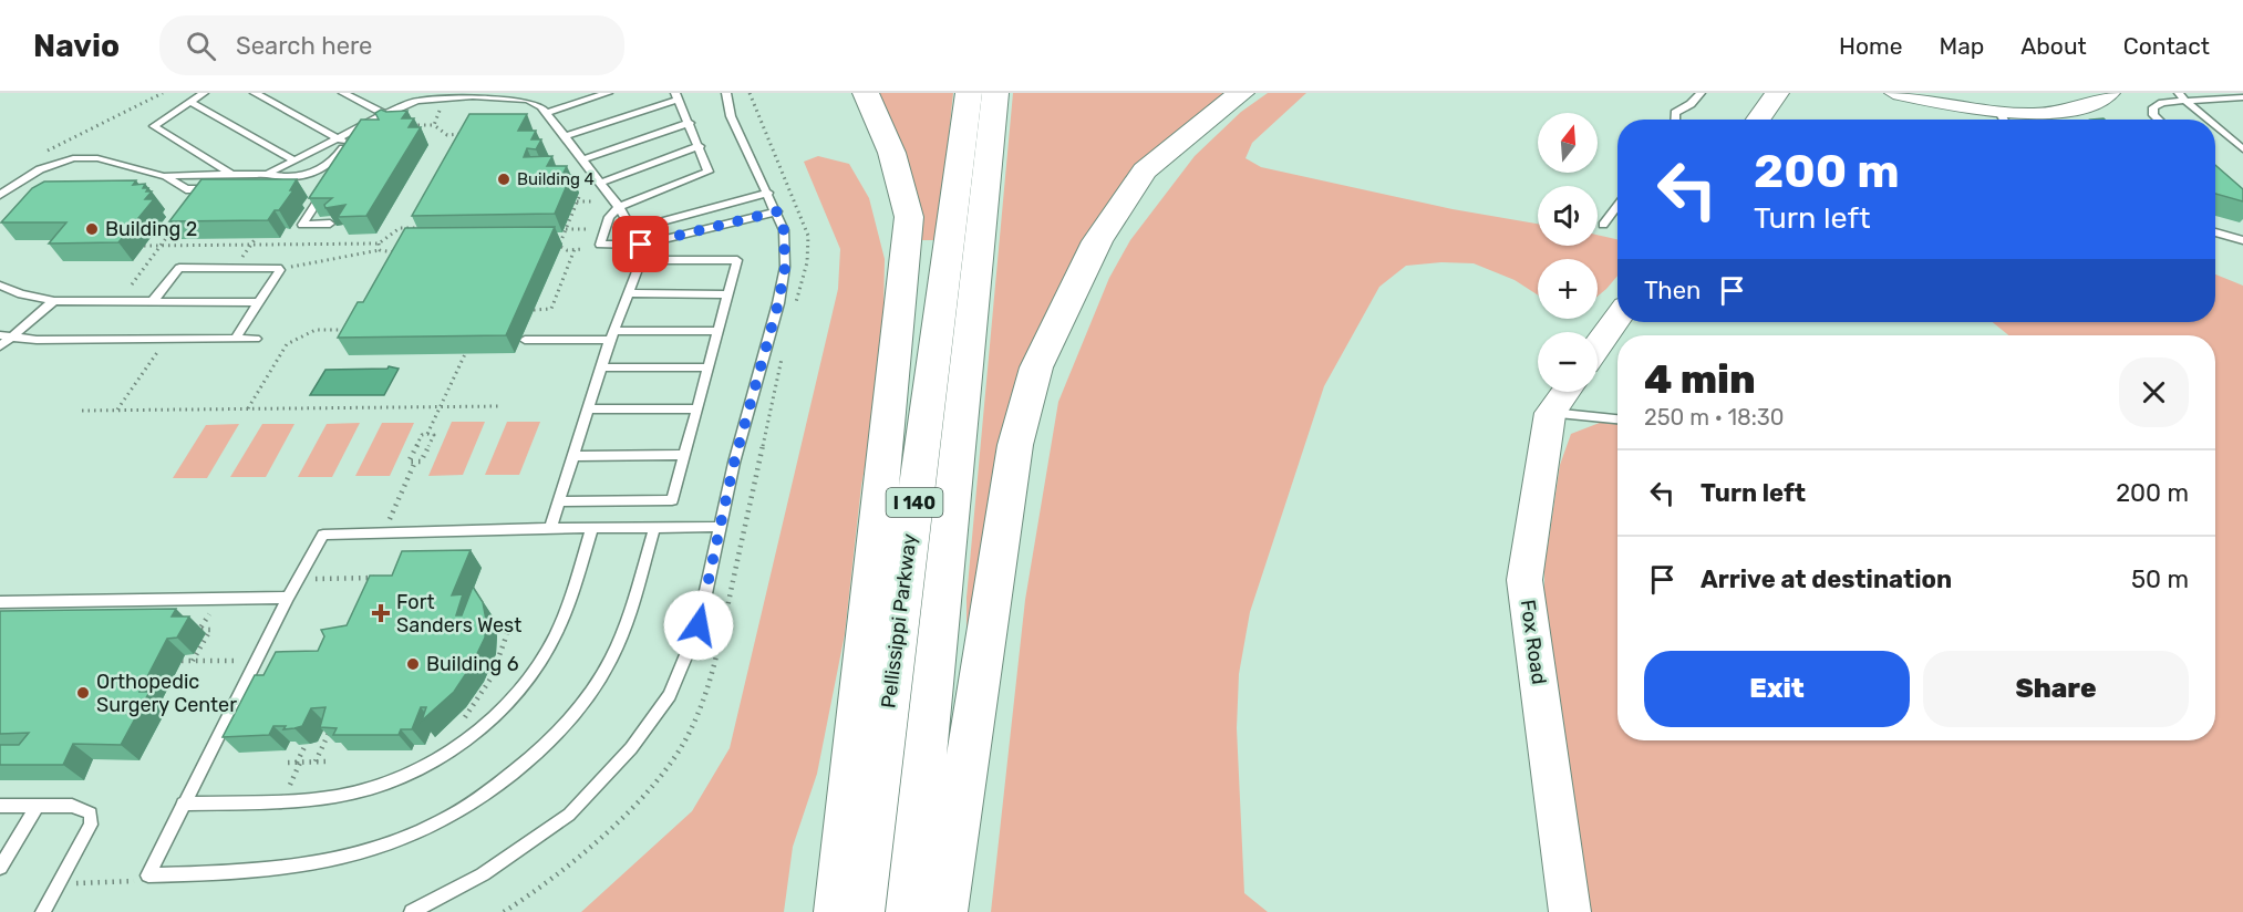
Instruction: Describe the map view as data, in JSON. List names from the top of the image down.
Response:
{
  "streets": {
    "highway": ["I 140", "Pellissippi Parkway"],
    "street": ["Fox Road"]
  },
  "places": {
    "other": [
      "Building 4",
      "Building 2",
      "Building 6",
      "Orthopedic Surgery Center"
    ],
    "health": ["Fort Sanders West"]
  },
  "north": "top",
  "page": {
    "header": "Navio",
    "search": "Search here",
    "nav": [
      "Home",
      "Map",
      "About",
      "Contact"
    ],
    "map_buttons": ["+", "−"],
    "turn": ["200 m", "Turn left"],
    "then": "Then",
    "heading": ["4 min", "250 m · 18:30"],
    "list": [
      {
        "name": "Turn left",
        "value": "200 m"
      },
      {
        "name": "Arrive at destination",
        "value": "50 m"
      }
    ],
    "buttons": ["Exit", "Share"]
  }
}
